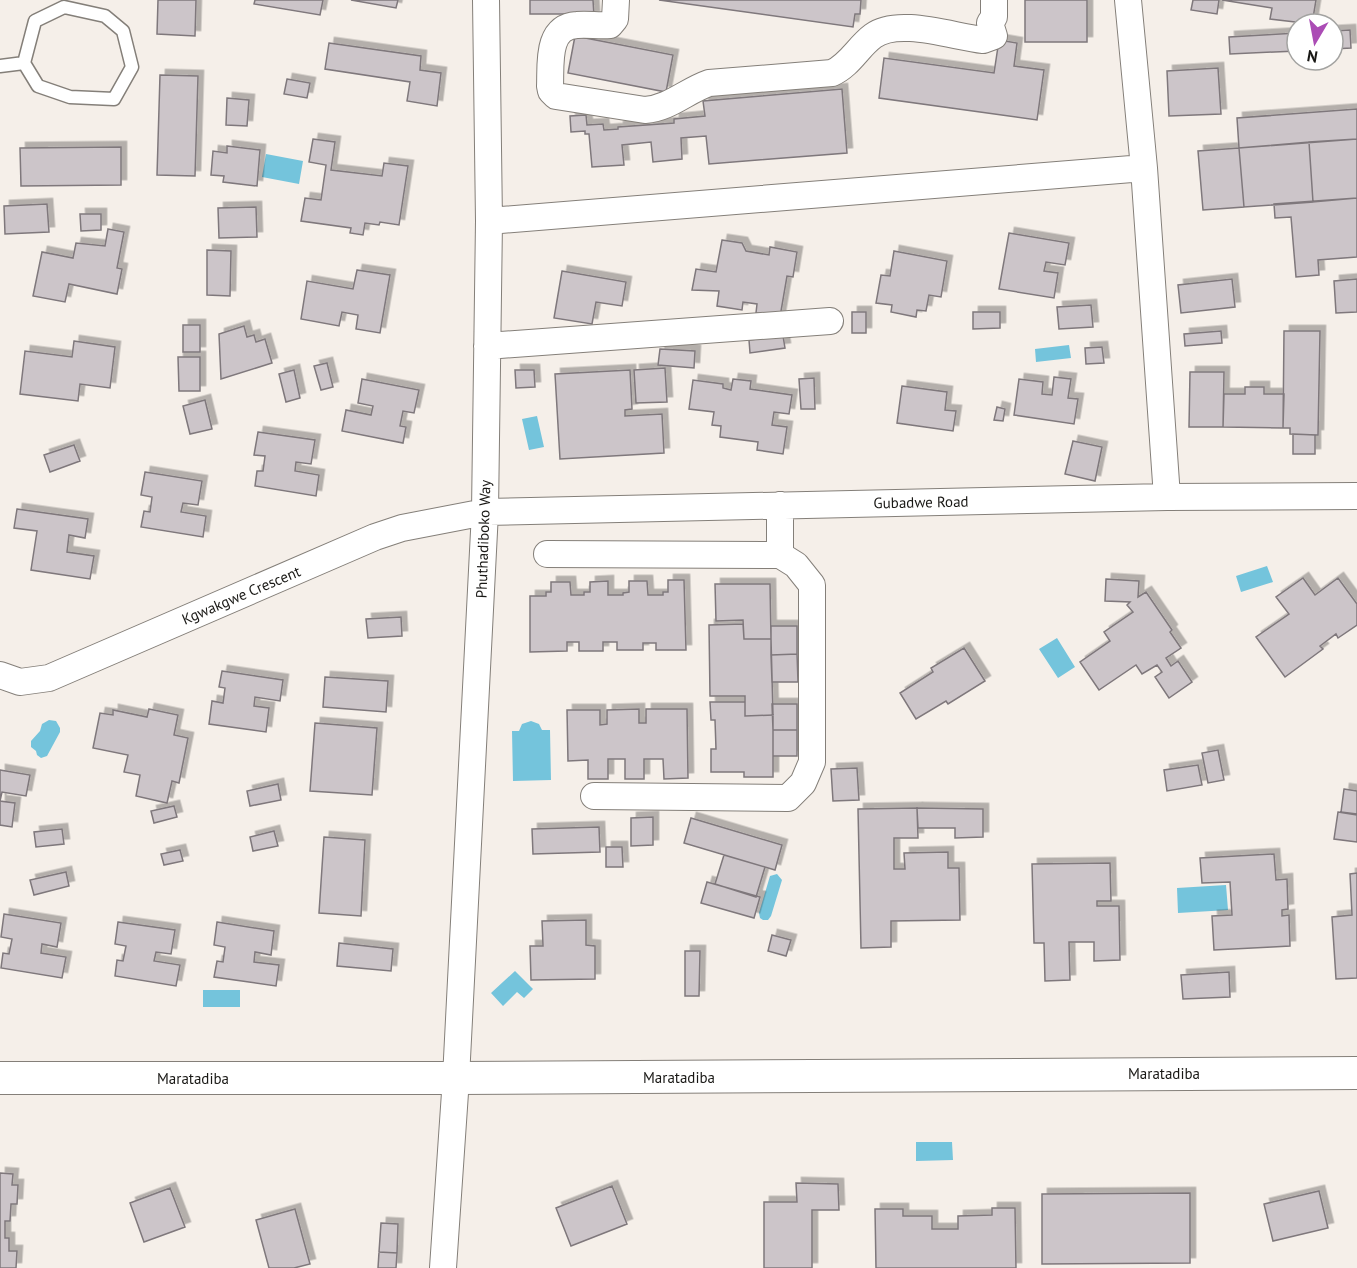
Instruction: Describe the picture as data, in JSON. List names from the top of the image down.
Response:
{
  "streets": {
    "street": [
      "Gubadwe Road",
      "Phuthadiboko Way",
      "Kgwakgwe Crescent",
      "Maratadiba"
    ]
  },
  "crossings": [
    ["Gubadwe Road", "Phuthadiboko Way"],
    ["Gubadwe Road", "Kgwakgwe Crescent"],
    ["Phuthadiboko Way", "Kgwakgwe Crescent"],
    ["Phuthadiboko Way", "Maratadiba"]
  ],
  "north": "bottom"
}
